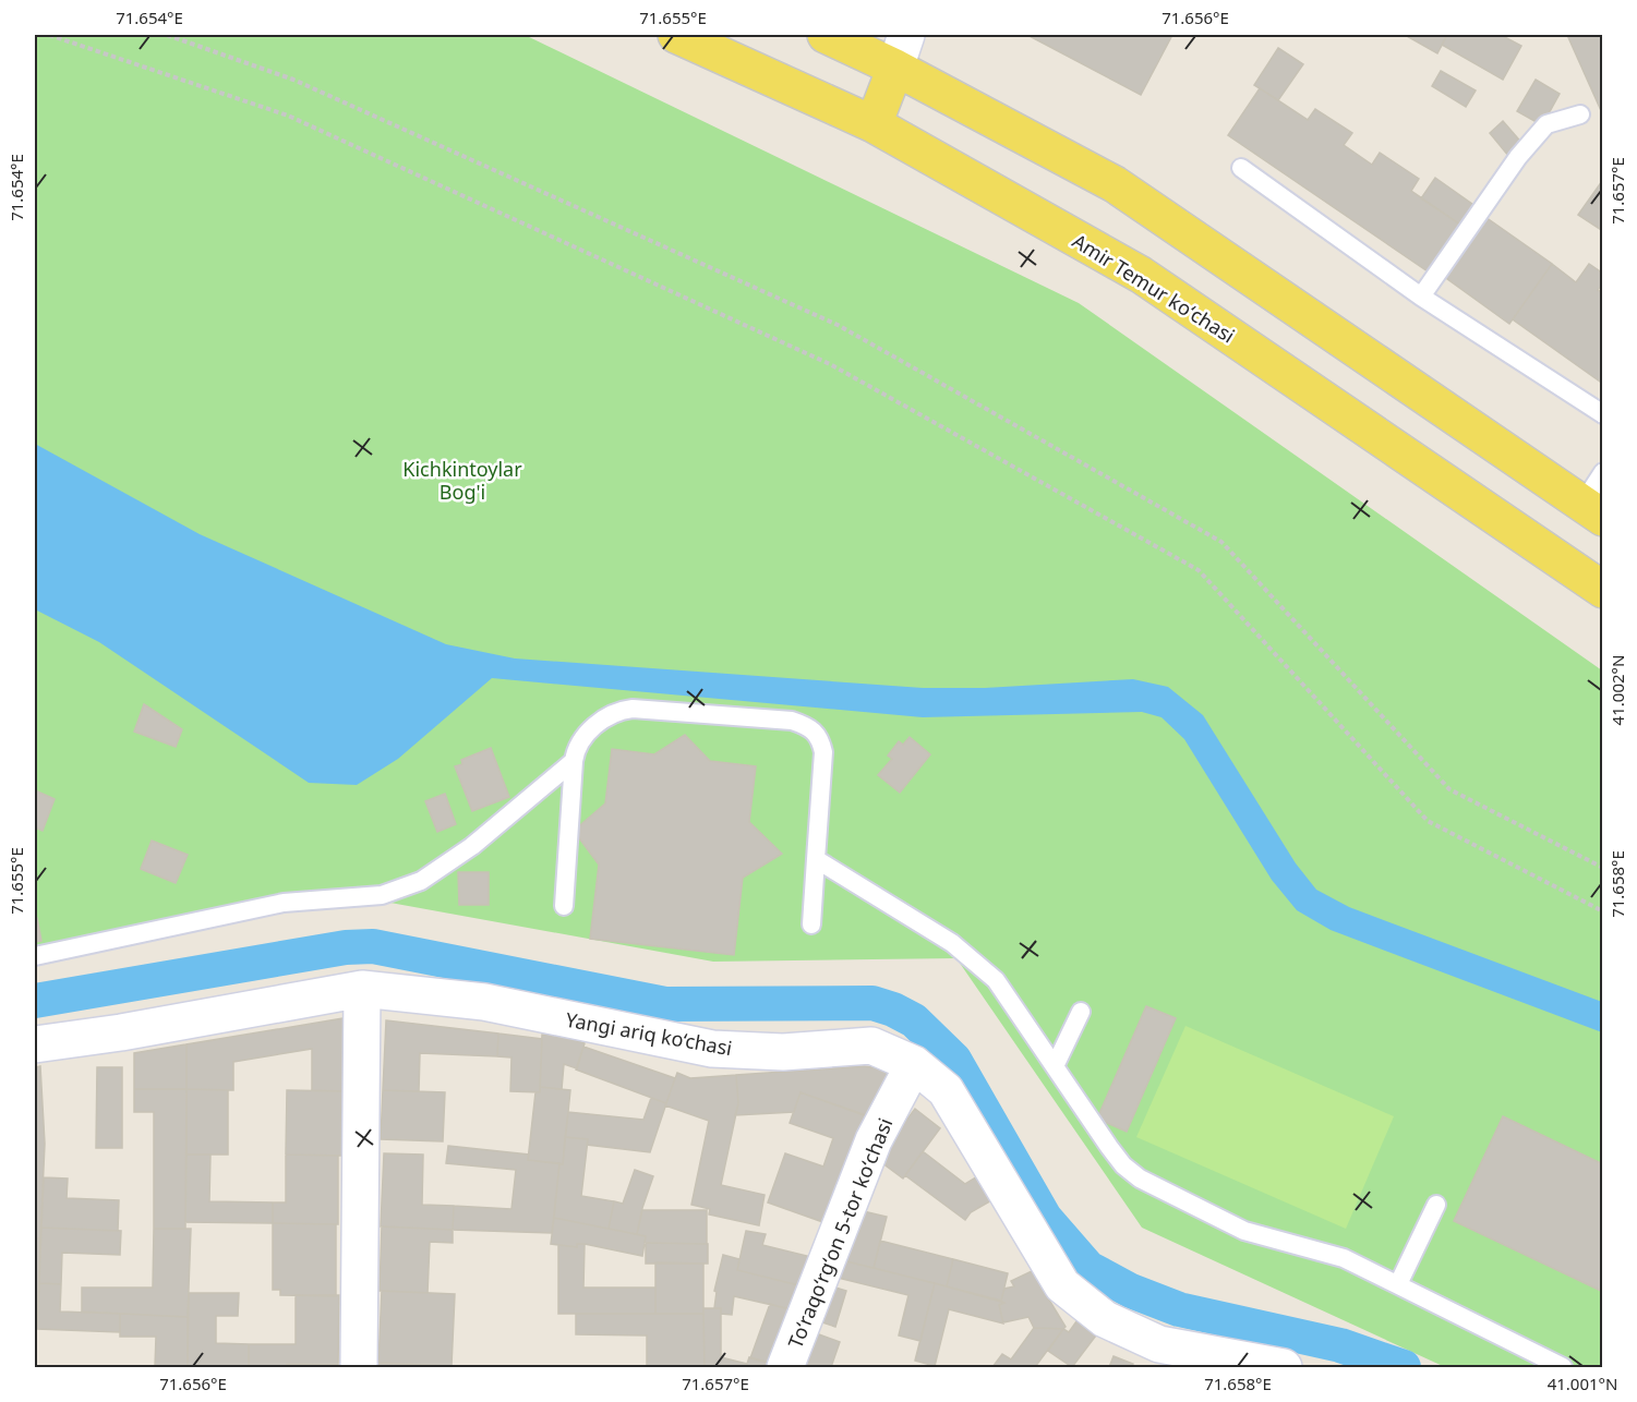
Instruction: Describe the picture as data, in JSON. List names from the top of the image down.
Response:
{
  "streets": {
    "main road": ["Amir Temur koʻchasi"],
    "street": ["Yangi ariq ko‘chasi", "Toʻraqoʻrgʻon 5-tor koʻchasi"]
  },
  "crossings": [
    ["Yangi ariq ko‘chasi", "Toʻraqoʻrgʻon 5-tor koʻchasi"]
  ],
  "parks": ["Kichkintoylar Bog'i"],
  "coordinates": [
    "71.654°E",
    "71.655°E",
    "71.656°E",
    "71.657°E",
    "41.002°N",
    "71.658°E",
    "41.001°N"
  ]
}
